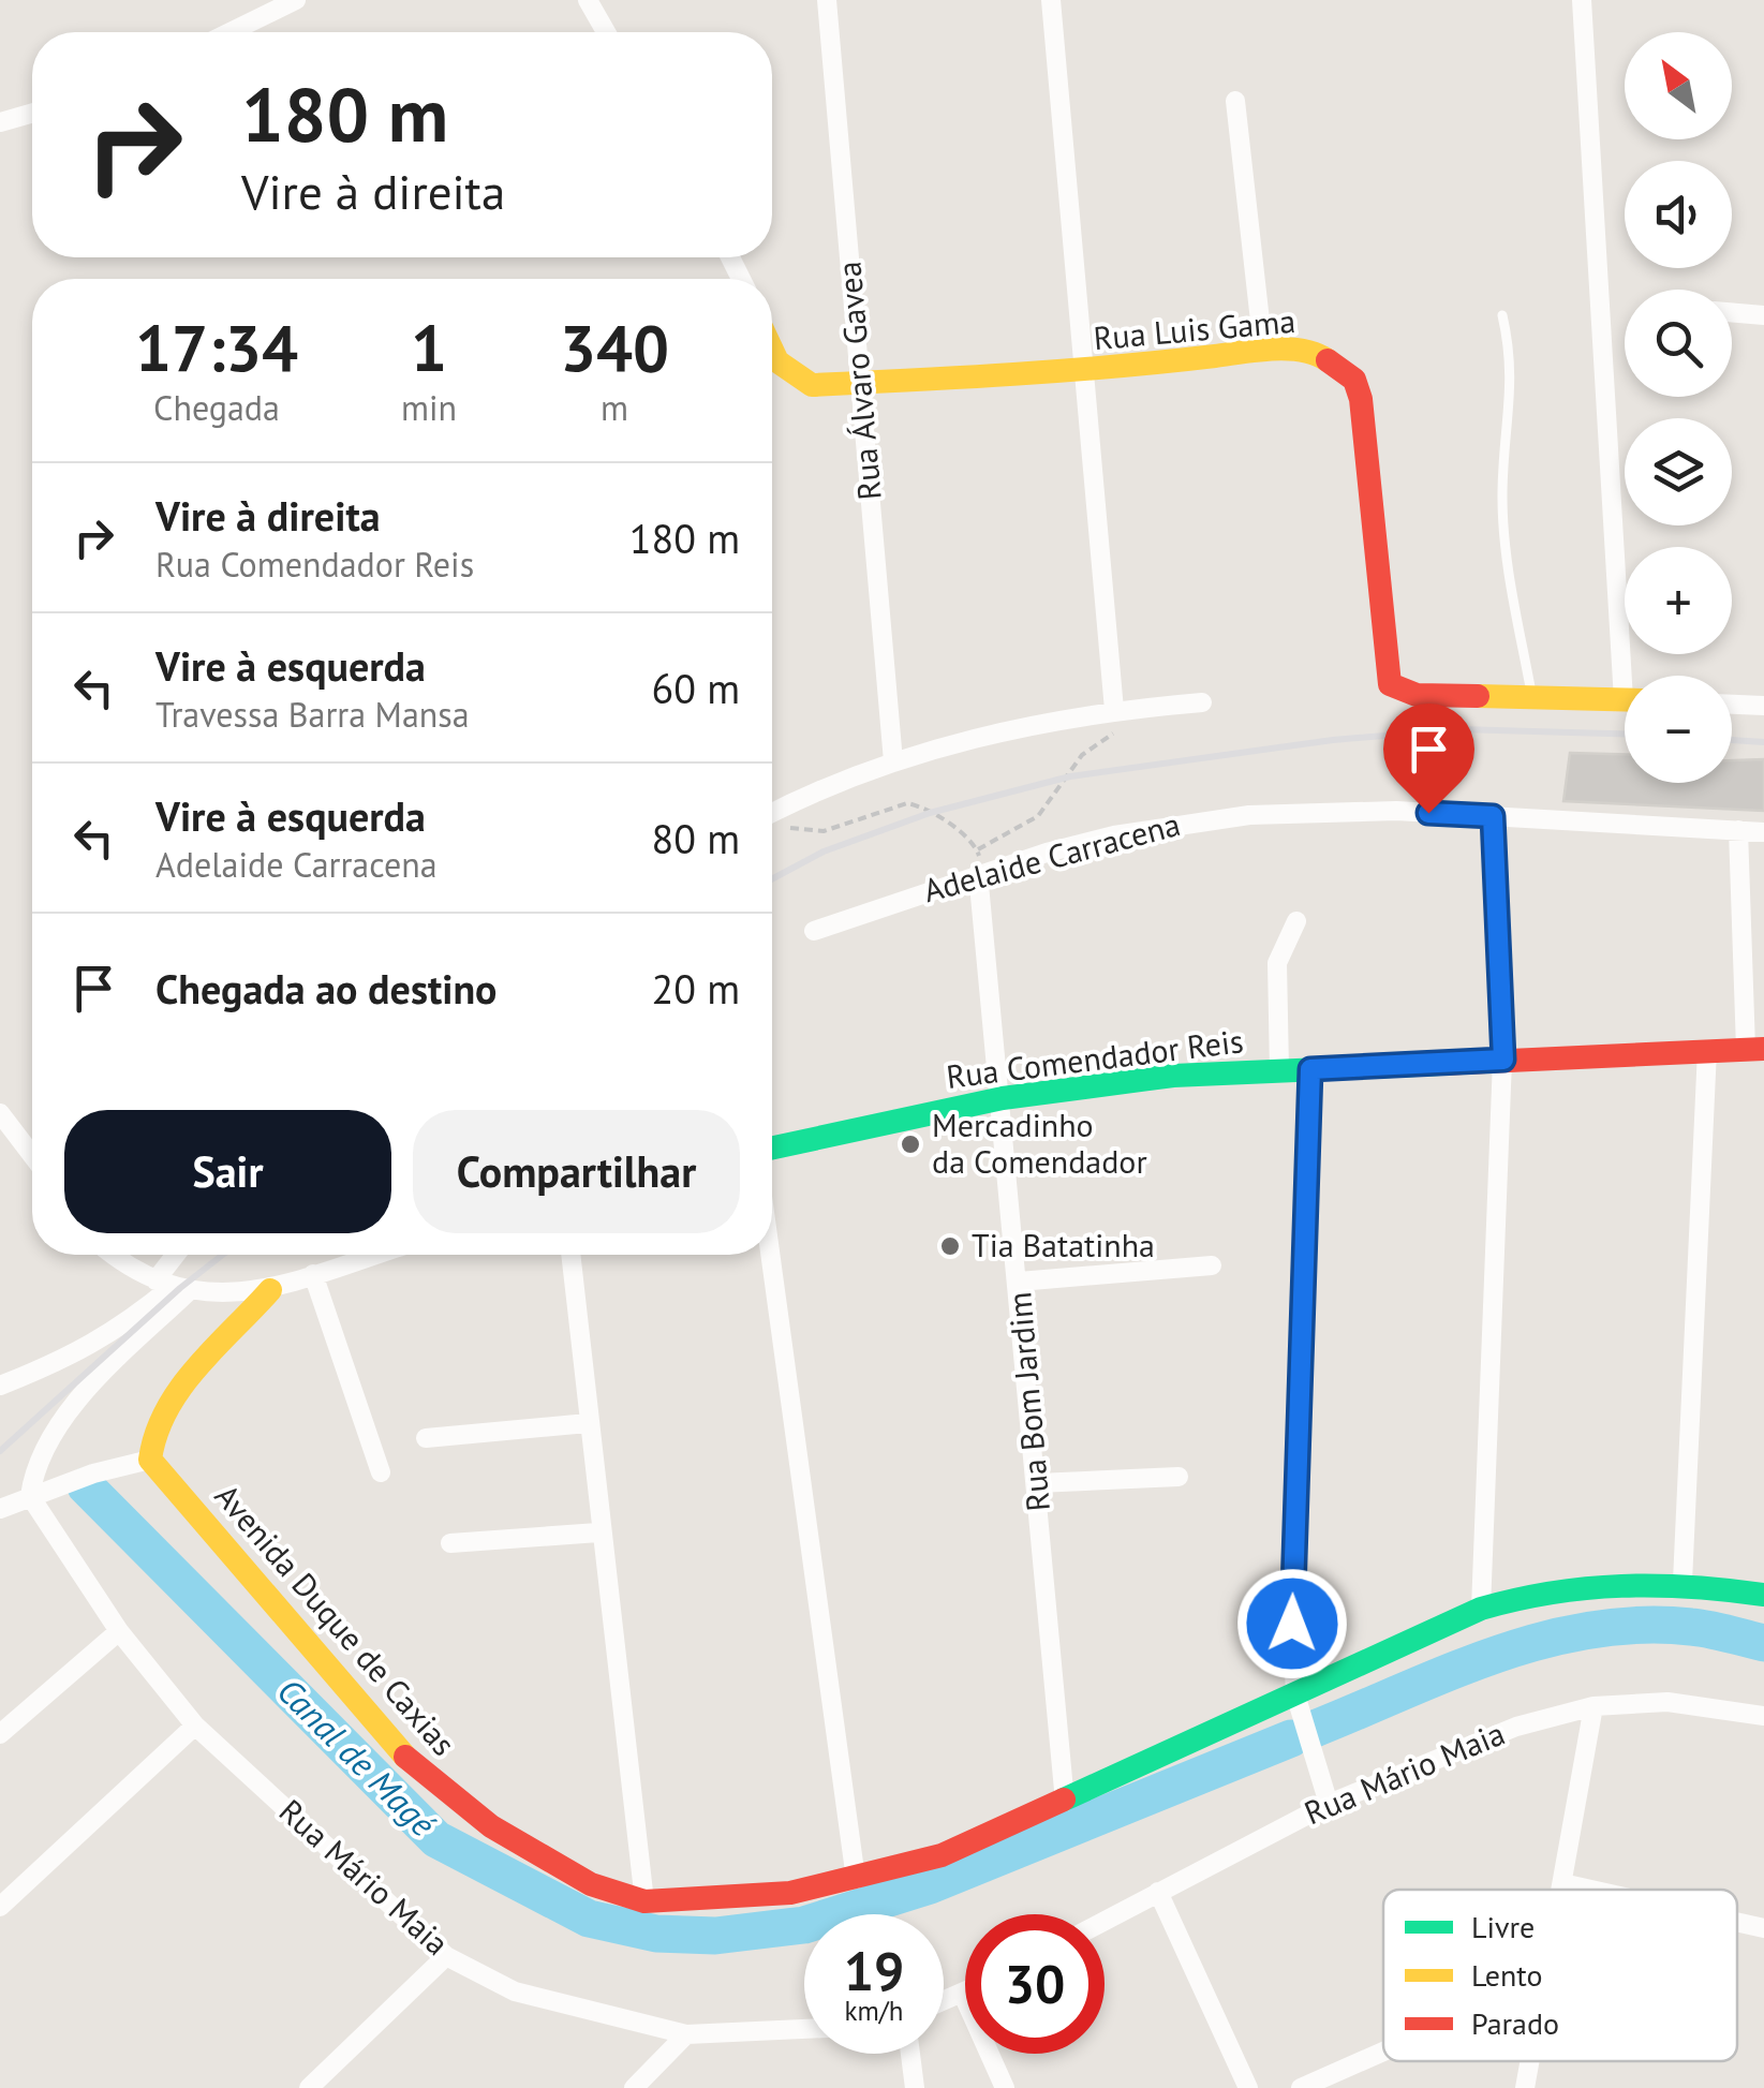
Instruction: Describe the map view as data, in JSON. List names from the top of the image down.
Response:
{
  "streets": {
    "street": [
      "Rua Luis Gama",
      "Rua Álvaro Gavea",
      "Adelaide Carracena",
      "Rua Comendador Reis",
      "Rua Bom Jardim",
      "Avenida Duque de Caxias",
      "Rua Mário Maia"
    ]
  },
  "crossings": [
    ["Rua Luis Gama", "Rua Álvaro Gavea"],
    ["Adelaide Carracena", "Rua Bom Jardim"],
    ["Rua Comendador Reis", "Rua Bom Jardim"],
    ["Rua Bom Jardim", "Avenida Duque de Caxias"]
  ],
  "water": ["Canal de Magé"],
  "places": ["Mercadinho da Comendador", "Tia Batatinha"],
  "legend": ["Livre", "Lento", "Parado"],
  "north": "top left",
  "page": {
    "map_buttons": ["+", "−"],
    "turn": ["180 m", "Vire à direita"],
    "eta": [
      "17:34",
      "Chegada",
      "1",
      "min",
      "340",
      "m"
    ],
    "list": [
      {
        "name": "Vire à direita",
        "note": "Rua Comendador Reis",
        "value": "180 m"
      },
      {
        "name": "Vire à esquerda",
        "note": "Travessa Barra Mansa",
        "value": "60 m"
      },
      {
        "name": "Vire à esquerda",
        "note": "Adelaide Carracena",
        "value": "80 m"
      },
      {
        "name": "Chegada ao destino",
        "value": "20 m"
      }
    ],
    "buttons": ["Sair", "Compartilhar"],
    "speed": "19 km/h",
    "limit": "30"
  }
}
